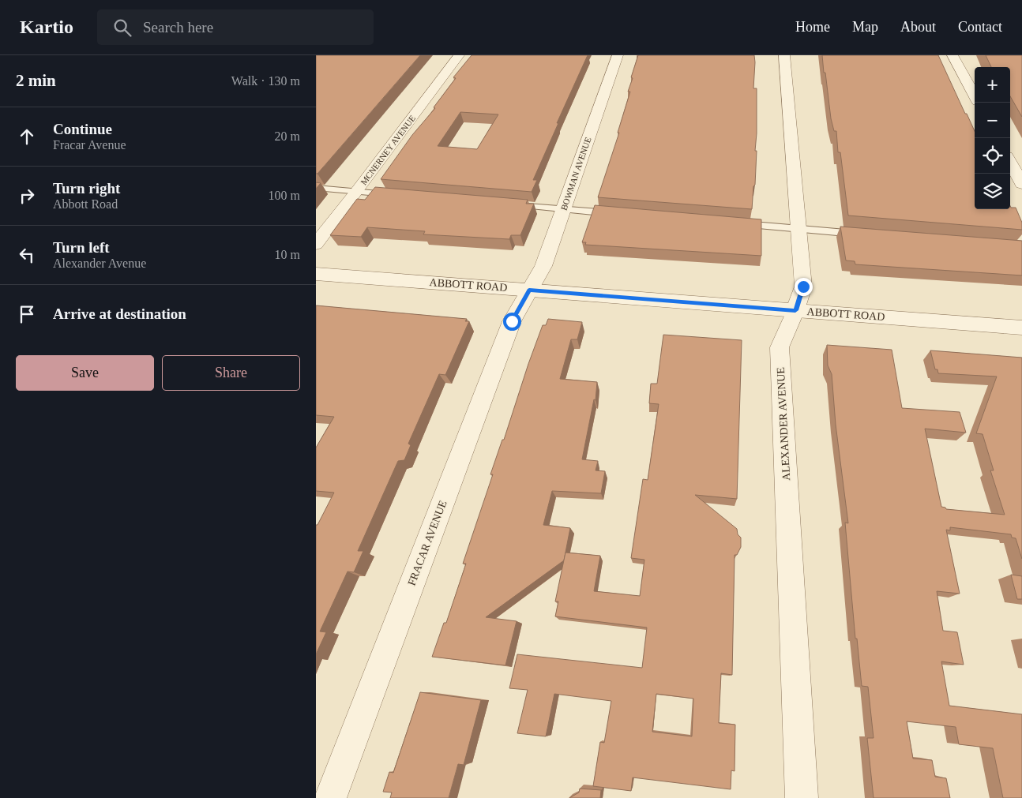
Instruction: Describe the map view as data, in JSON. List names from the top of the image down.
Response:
{
  "streets": {
    "street": [
      "MCNERNEY AVENUE",
      "BOWMAN AVENUE",
      "ABBOTT ROAD",
      "ALEXANDER AVENUE",
      "FRACAR AVENUE"
    ]
  },
  "crossings": [
    ["BOWMAN AVENUE", "ABBOTT ROAD"],
    ["BOWMAN AVENUE", "FRACAR AVENUE"],
    ["ABBOTT ROAD", "ALEXANDER AVENUE"],
    ["ABBOTT ROAD", "FRACAR AVENUE"]
  ],
  "page": {
    "header": "Kartio",
    "search": "Search here",
    "nav": [
      "Home",
      "Map",
      "About",
      "Contact"
    ],
    "heading": ["2 min", "Walk · 130 m"],
    "map_buttons": ["+", "−"],
    "list": [
      ["Continue", "Fracar Avenue", "20 m"],
      ["Turn right", "Abbott Road", "100 m"],
      ["Turn left", "Alexander Avenue", "10 m"],
      "Arrive at destination"
    ],
    "buttons": ["Save", "Share"]
  }
}
